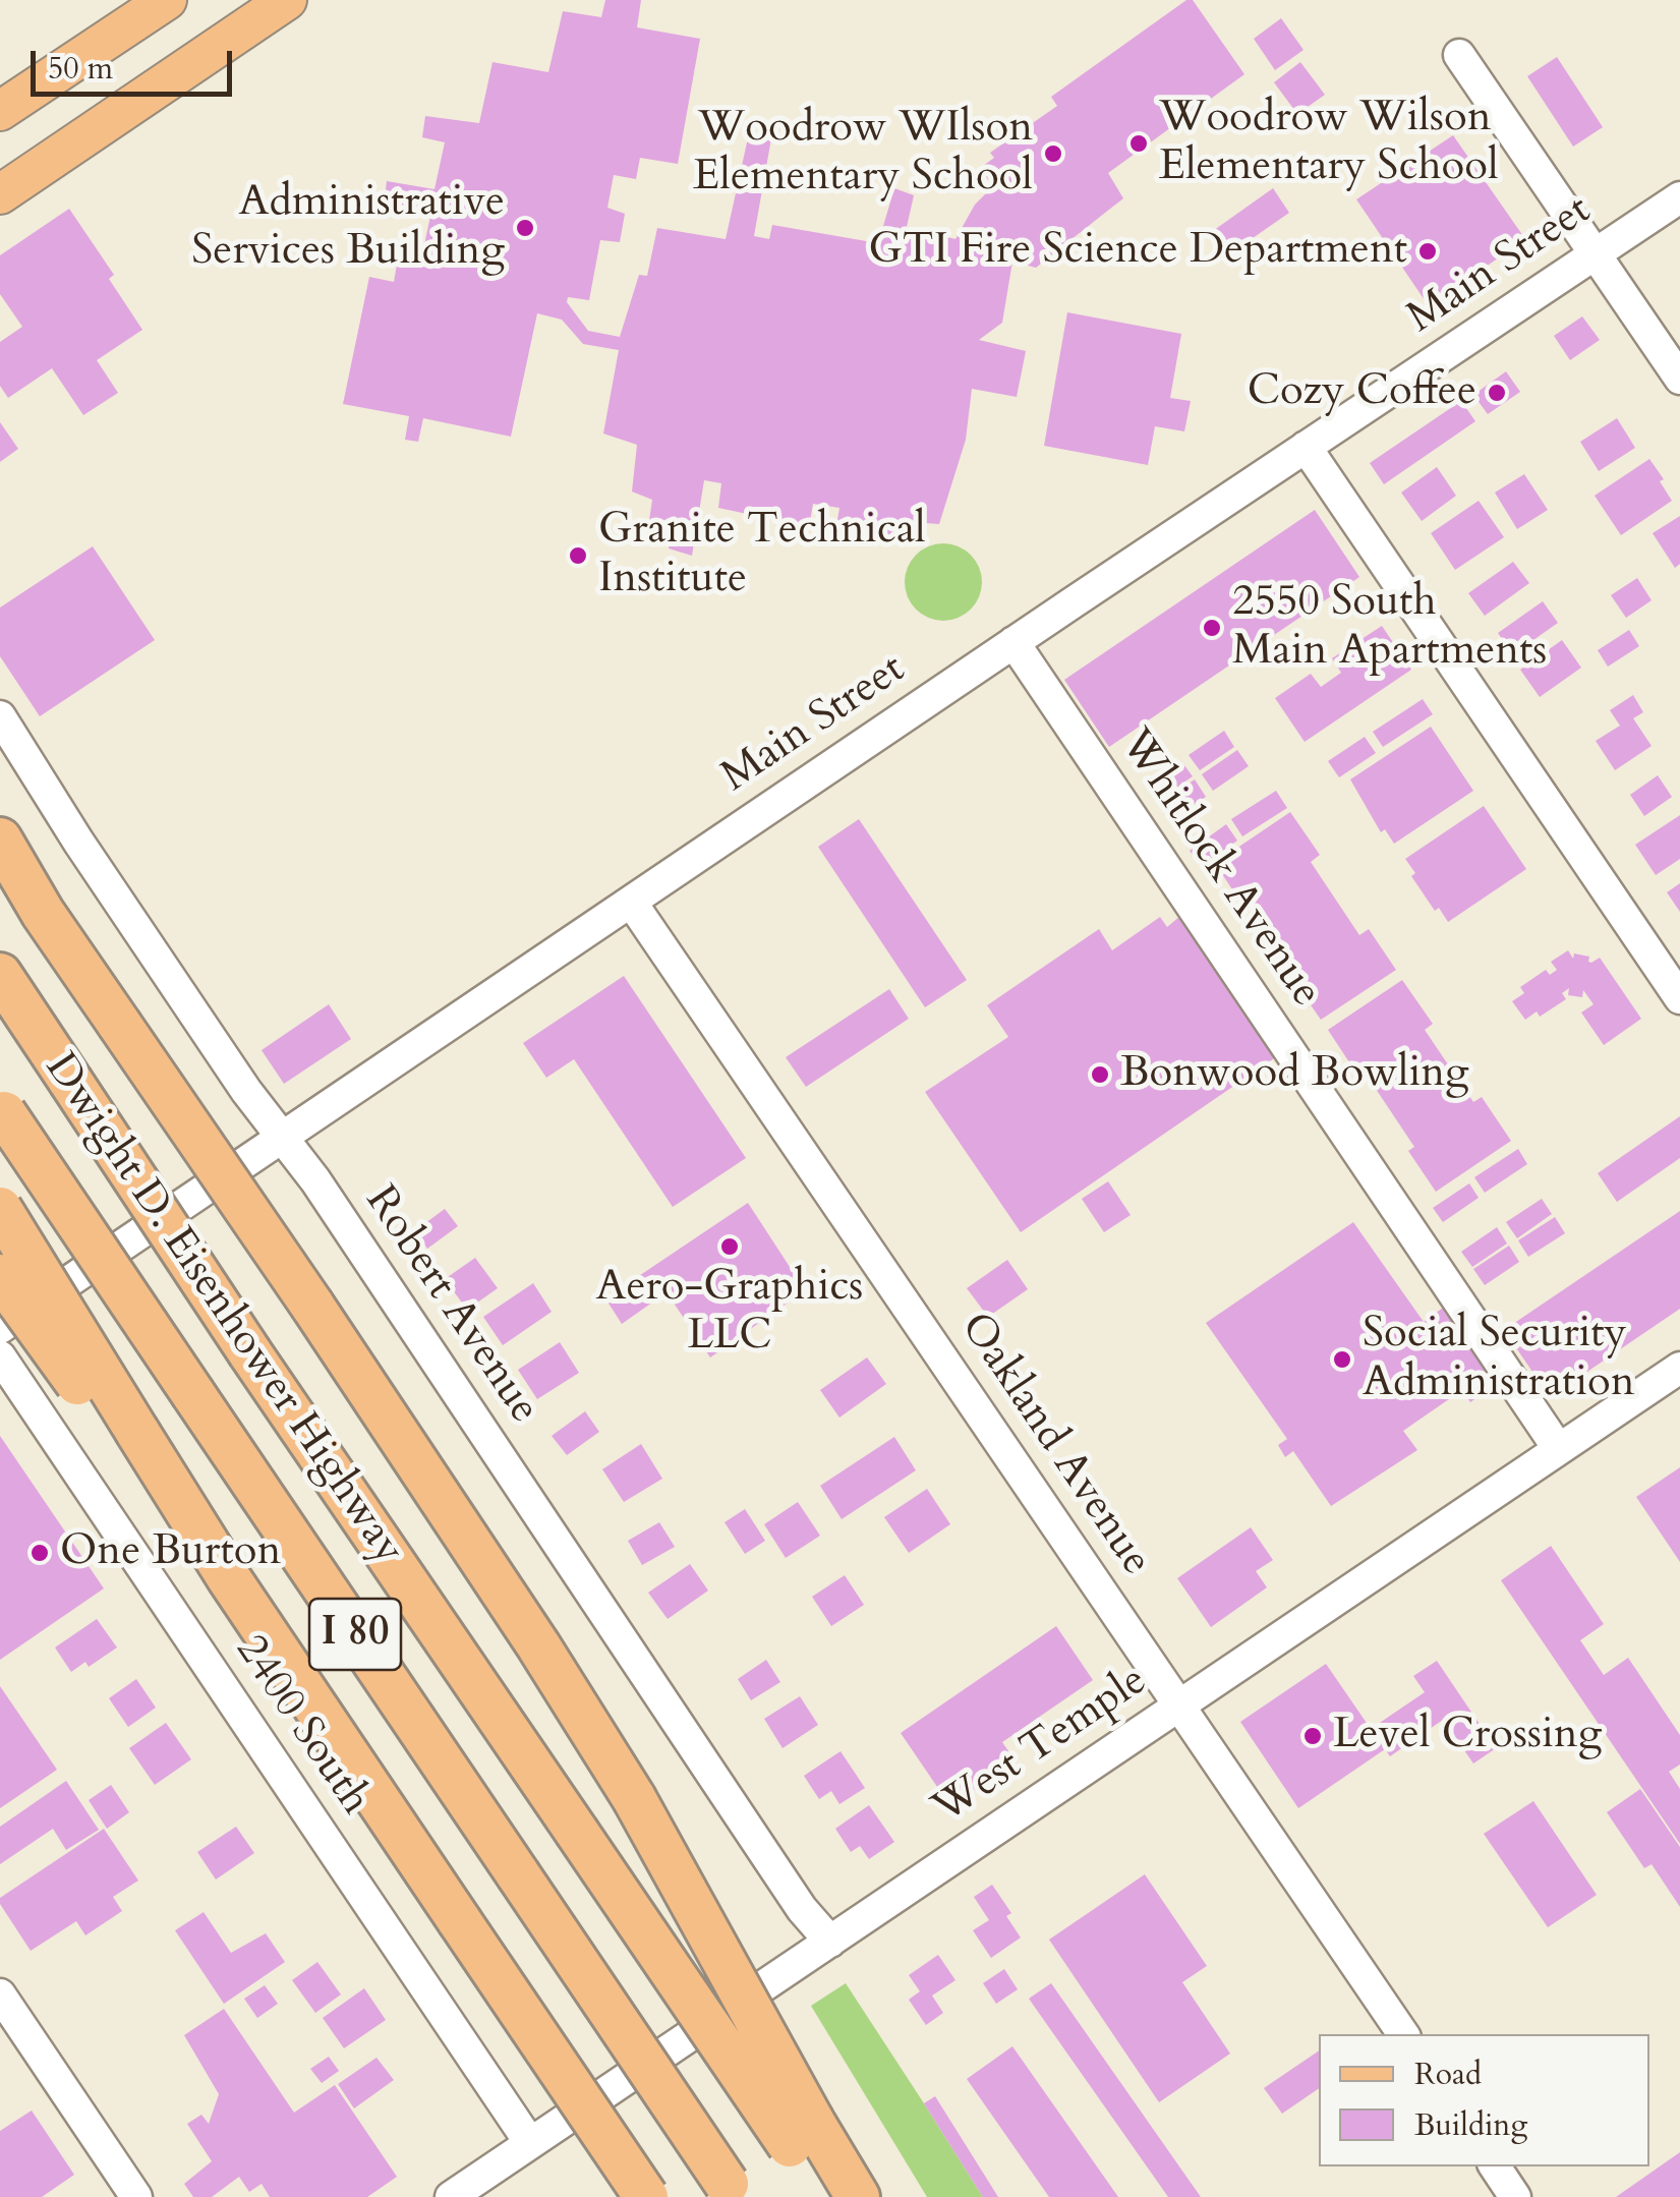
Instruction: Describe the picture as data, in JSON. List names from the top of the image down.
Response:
{
  "streets": {
    "highway": ["Dwight D. Eisenhower Highway", "I 80"],
    "street": [
      "Main Street",
      "Whitlock Avenue",
      "Robert Avenue",
      "Oakland Avenue",
      "2400 South",
      "West Temple"
    ]
  },
  "crossings": [
    ["Main Street", "Whitlock Avenue"],
    ["Main Street", "Robert Avenue"],
    ["Main Street", "Oakland Avenue"],
    ["Whitlock Avenue", "West Temple"],
    ["Robert Avenue", "West Temple"],
    ["Oakland Avenue", "West Temple"],
    ["2400 South", "West Temple"]
  ],
  "places": [
    "Woodrow Wilson Elementary School",
    "Woodrow WIlson Elementary School",
    "Administrative Services Building",
    "GTI Fire Science Department",
    "Cozy Coffee",
    "Granite Technical Institute",
    "2550 South Main Apartments",
    "Bonwood Bowling",
    "Aero-Graphics LLC",
    "Social Security Administration",
    "One Burton",
    "Level Crossing"
  ],
  "legend": ["Road", "Building"],
  "scale_bar": "50 m"
}
